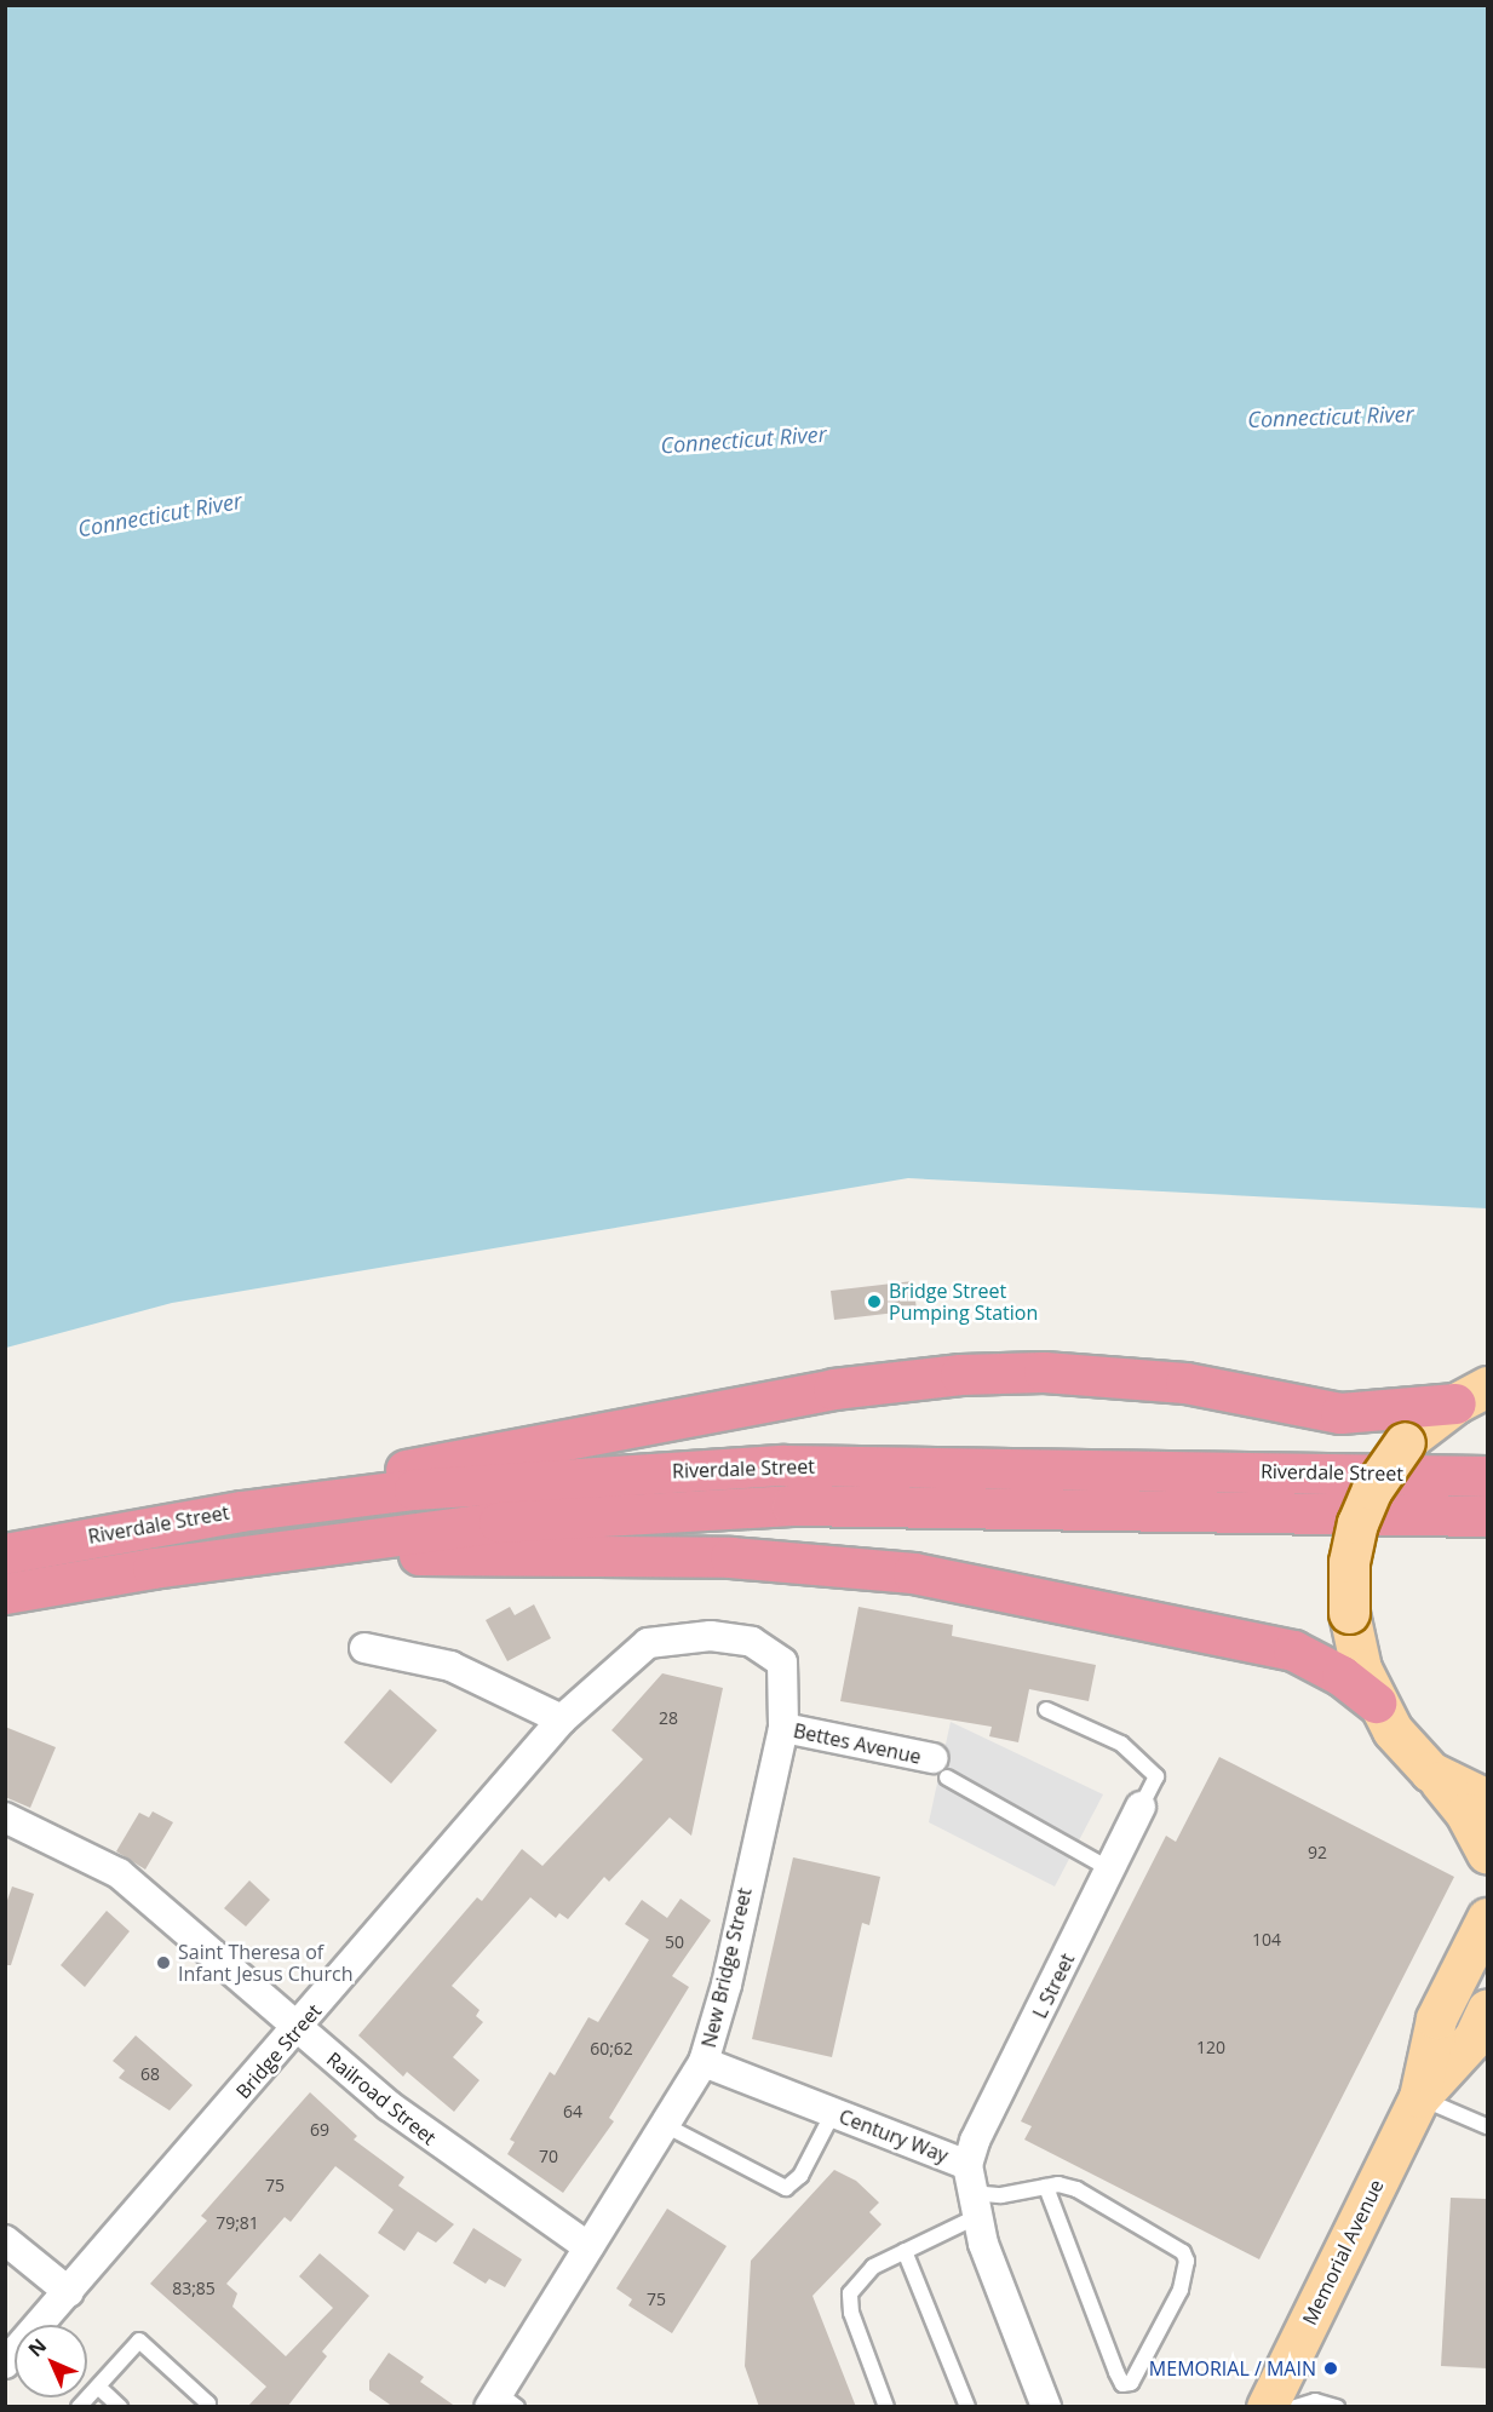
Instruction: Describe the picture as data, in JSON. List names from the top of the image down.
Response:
{
  "streets": {
    "highway": ["Riverdale Street"],
    "main road": ["Memorial Avenue"],
    "street": [
      "Bettes Avenue",
      "New Bridge Street",
      "L Street",
      "Bridge Street",
      "Railroad Street",
      "Century Way"
    ]
  },
  "crossings": [
    ["Bettes Avenue", "New Bridge Street"],
    ["New Bridge Street", "Bridge Street"],
    ["New Bridge Street", "Railroad Street"],
    ["New Bridge Street", "Century Way"],
    ["L Street", "Century Way"],
    ["Bridge Street", "Railroad Street"]
  ],
  "water": ["Connecticut River"],
  "places": ["Bridge Street Pumping Station", "Saint Theresa of Infant Jesus Church", "MEMORIAL / MAIN"],
  "house_numbers": [
    "28",
    "92",
    "104",
    "50",
    "120",
    "60;62",
    "68",
    "64",
    "69",
    "70",
    "75",
    "79;81",
    "83;85",
    "75"
  ],
  "north": "top left"
}
